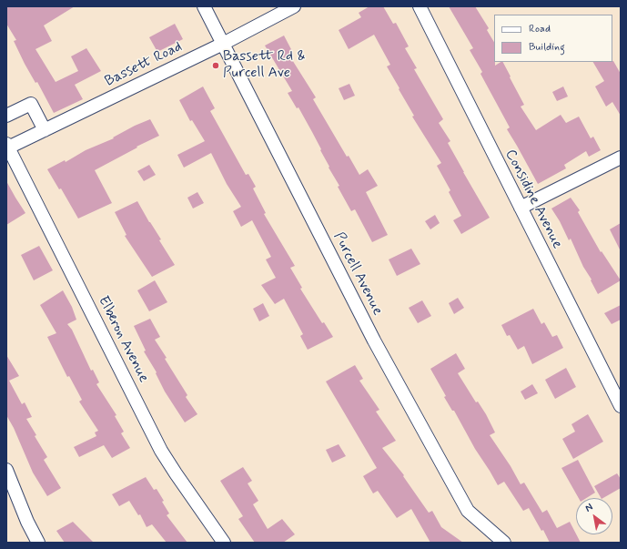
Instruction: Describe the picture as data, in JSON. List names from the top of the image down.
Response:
{
  "streets": {
    "street": [
      "Bassett Road",
      "Considine Avenue",
      "Purcell Avenue",
      "Elberon Avenue"
    ]
  },
  "crossings": [
    ["Bassett Road", "Purcell Avenue"],
    ["Bassett Road", "Elberon Avenue"]
  ],
  "places": ["Bassett Rd & Purcell Ave"],
  "legend": ["Road", "Building"],
  "north": "top left"
}
